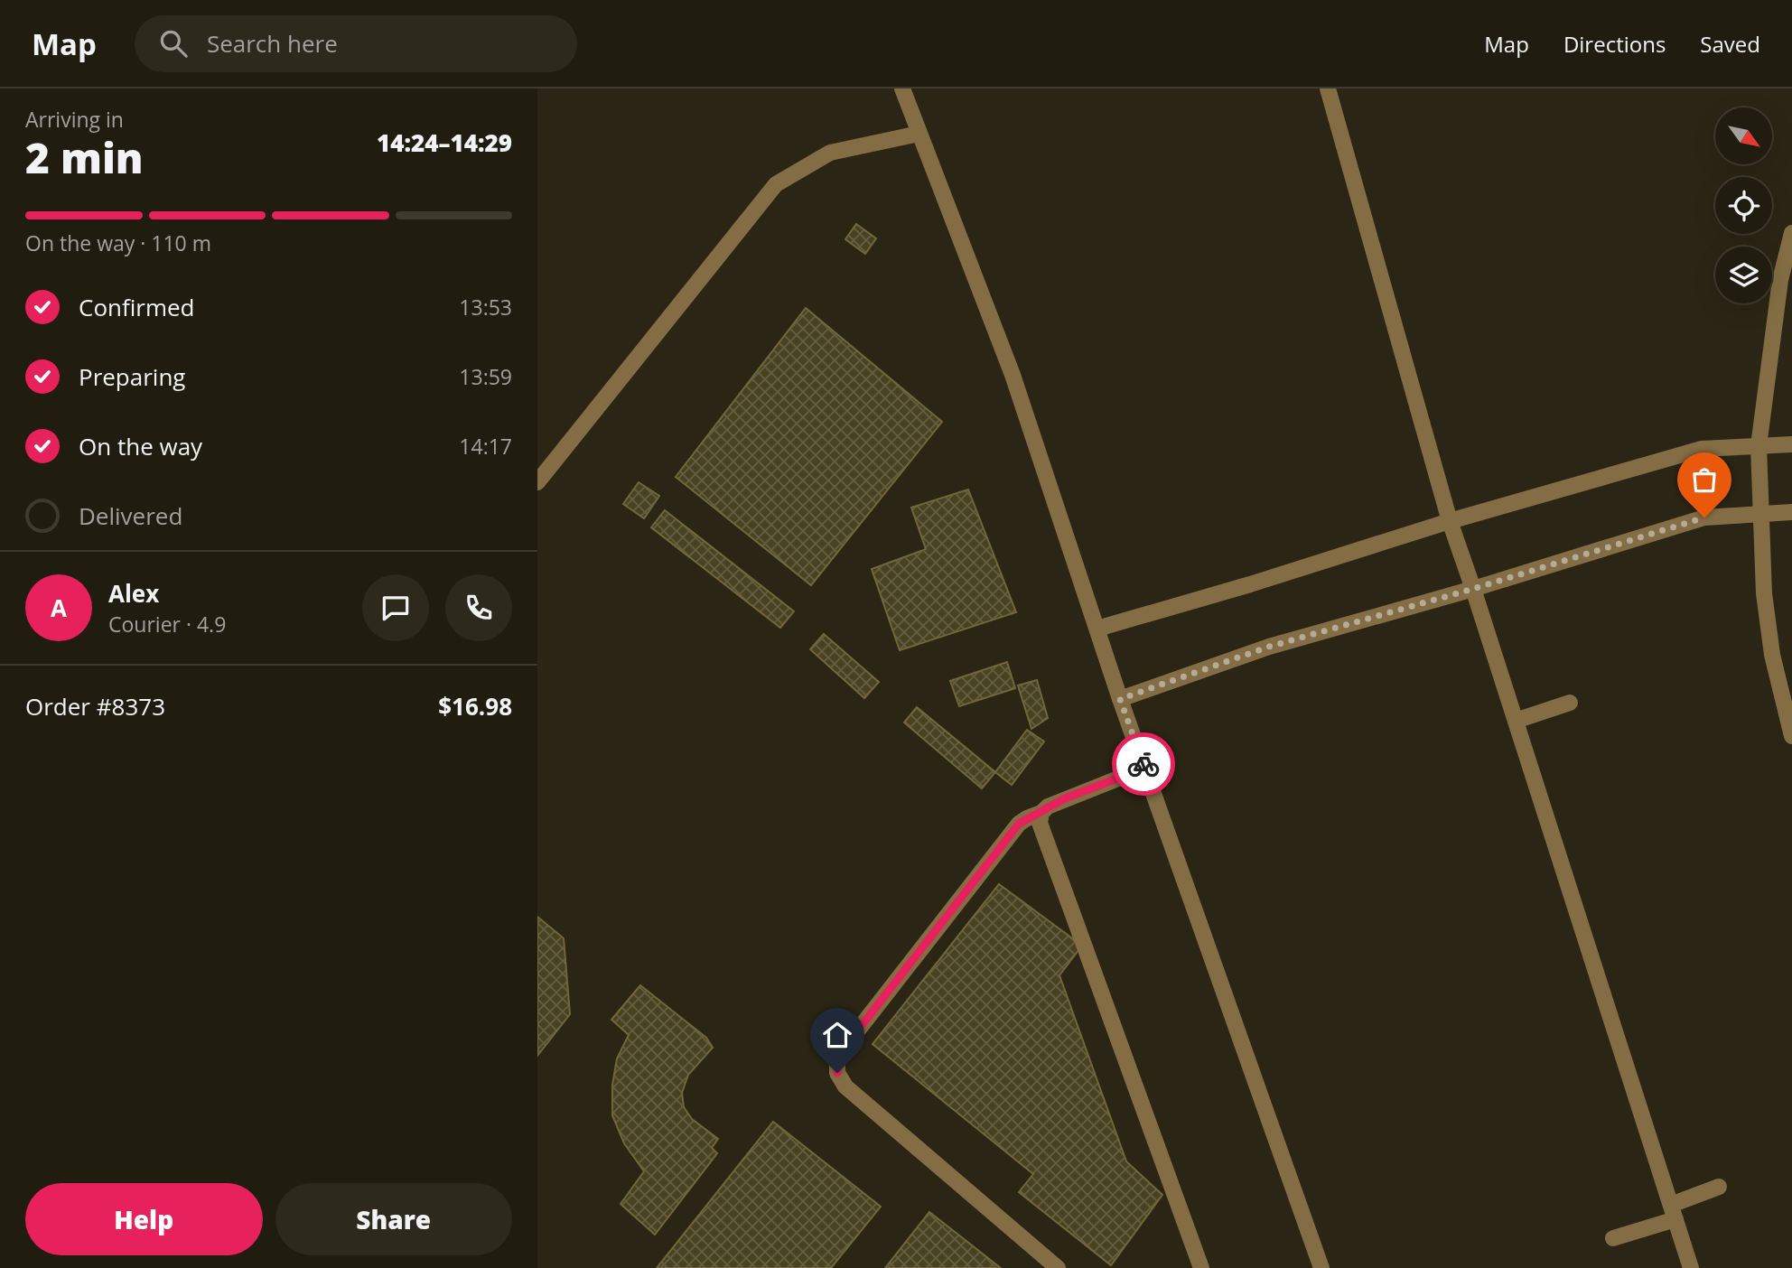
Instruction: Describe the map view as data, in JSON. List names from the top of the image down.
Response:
{
  "north": "bottom right",
  "page": {
    "header": "Map",
    "search": "Search here",
    "nav": ["Map", "Directions", "Saved"],
    "heading": ["2 min", "Arriving in", "14:24–14:29"],
    "panel": [
      "Alex",
      "Courier · 4.9",
      "Order #8373",
      "$16.98"
    ],
    "bar": "On the way · 110 m",
    "list": [
      ["Confirmed", "13:53"],
      ["Preparing", "13:59"],
      ["On the way", "14:17"],
      "Delivered"
    ],
    "round": "A",
    "buttons": ["Help", "Share"]
  }
}
